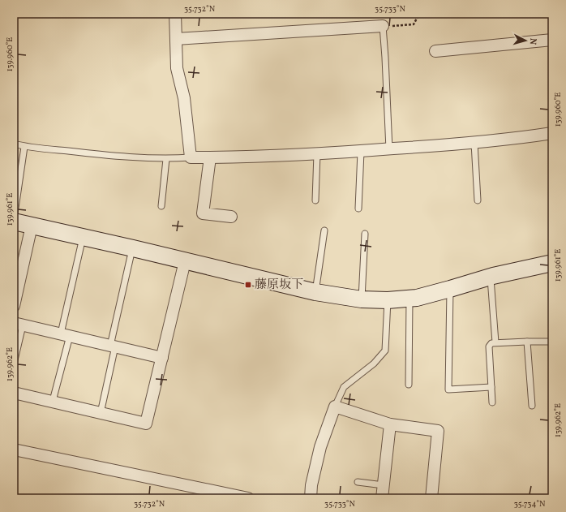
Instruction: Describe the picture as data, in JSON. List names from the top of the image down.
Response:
{
  "places": {
    "transit": ["藤原坂下"]
  },
  "north": "right",
  "coordinates": [
    "35.732°N",
    "35.733°N",
    "139.960°E",
    "139.961°E",
    "139.962°E",
    "35.734°N"
  ]
}
